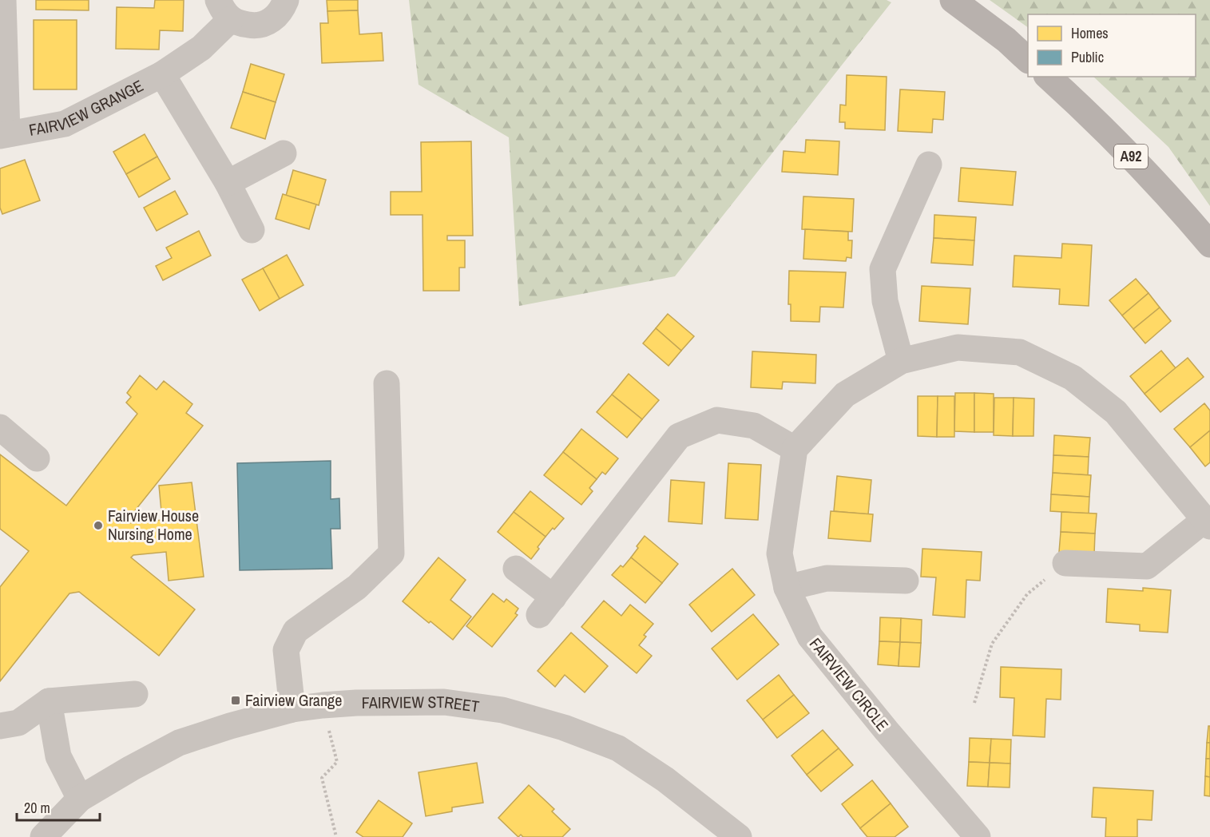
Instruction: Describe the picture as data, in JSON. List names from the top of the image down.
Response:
{
  "streets": {
    "main road": ["A92"],
    "street": ["FAIRVIEW GRANGE", "FAIRVIEW CIRCLE", "FAIRVIEW STREET"]
  },
  "places": {
    "other": ["Fairview House Nursing Home"],
    "transit": ["Fairview Grange"]
  },
  "legend": ["Homes", "Public"],
  "scale_bar": "20 m"
}
